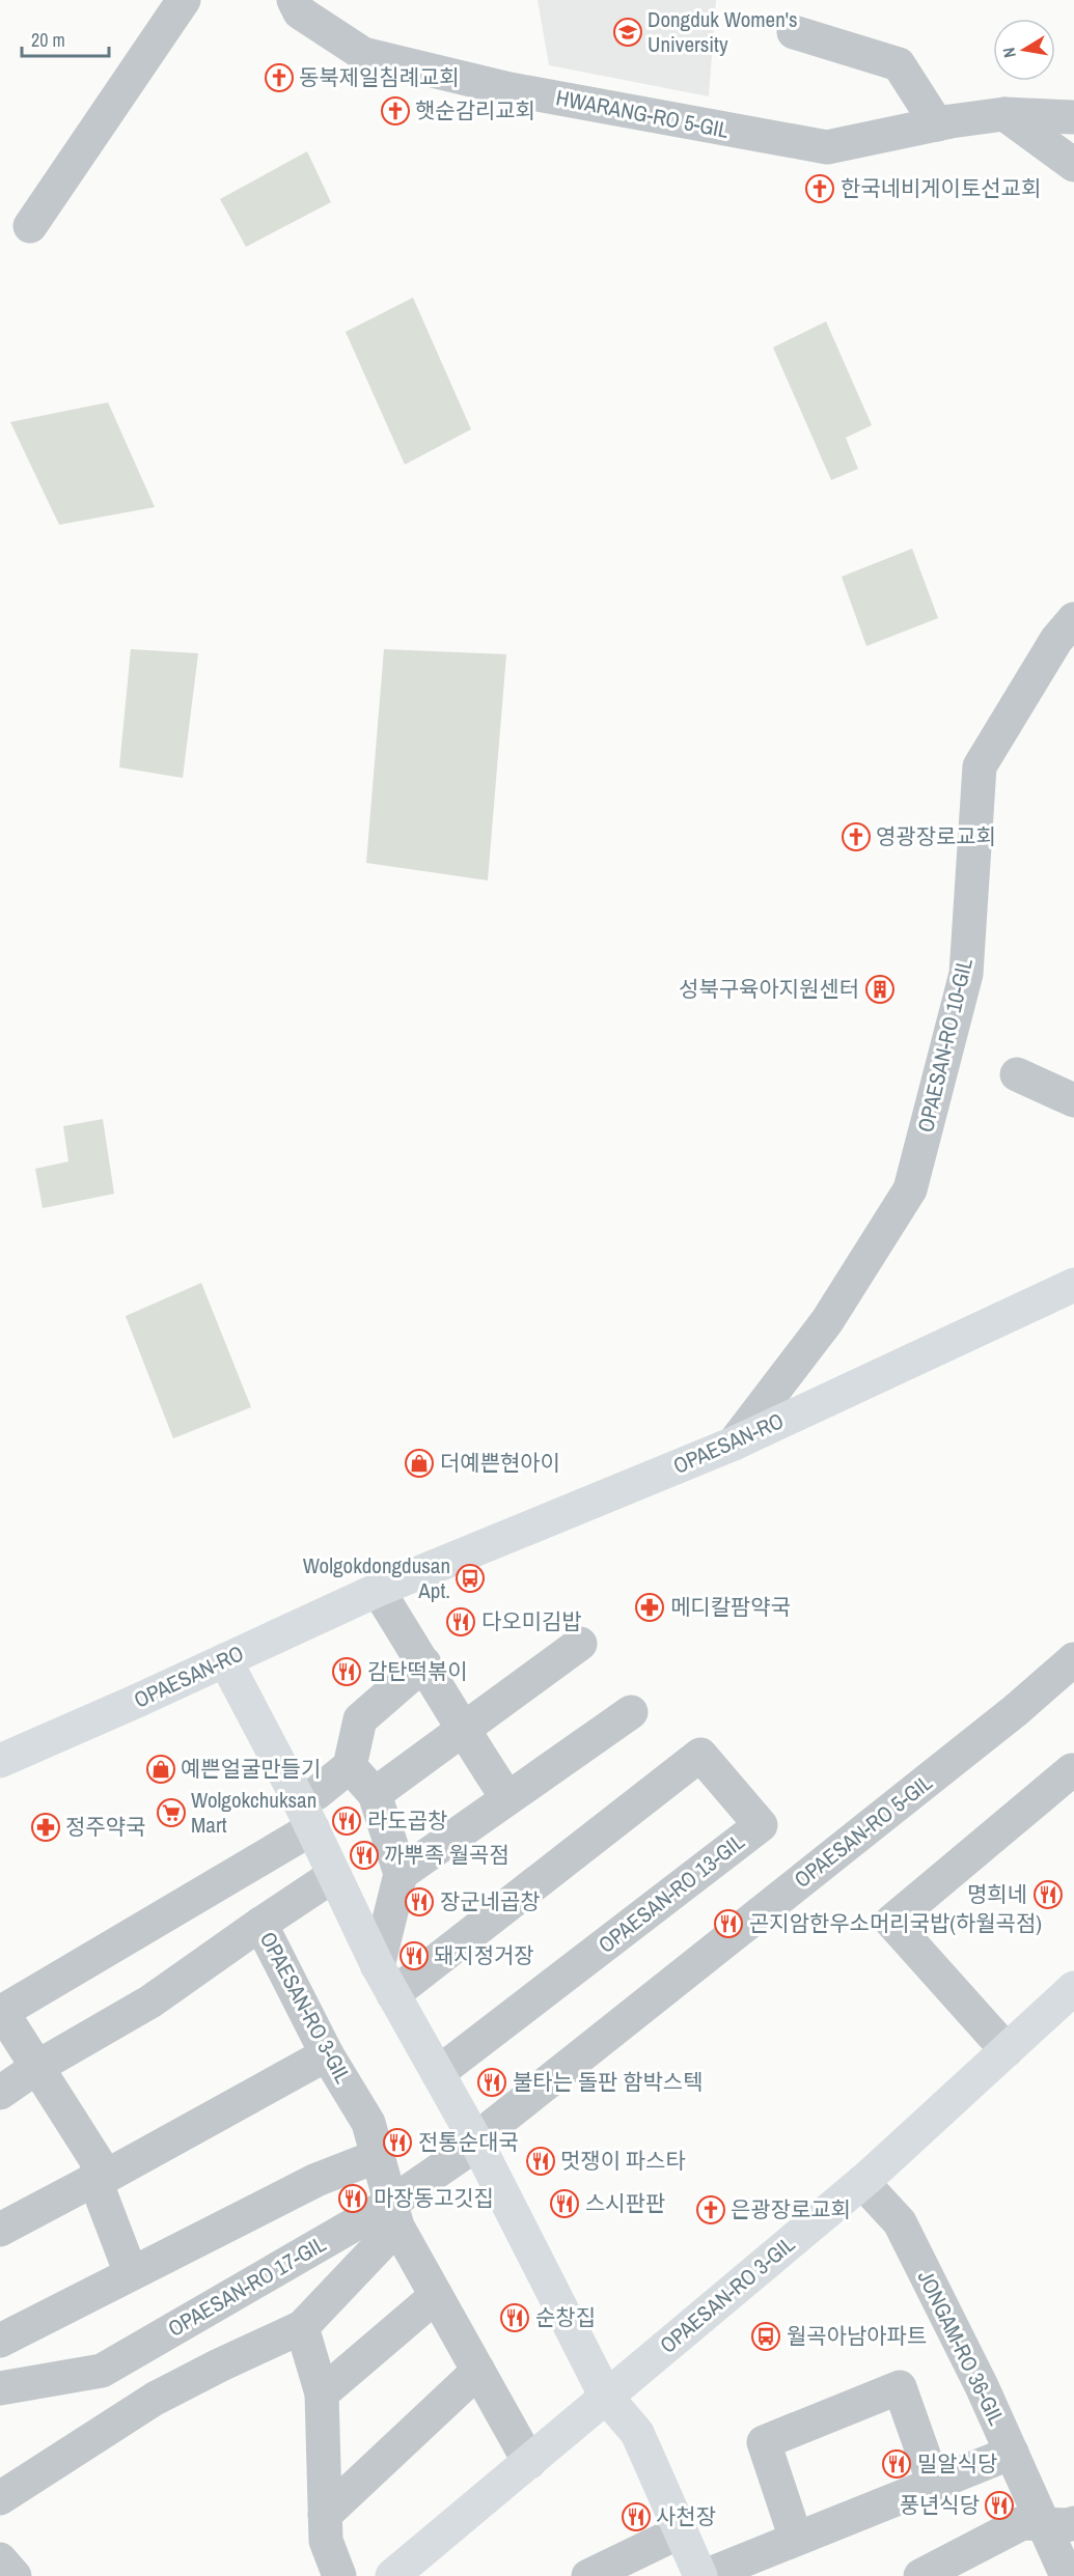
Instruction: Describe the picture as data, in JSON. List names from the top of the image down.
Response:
{
  "streets": {
    "street": [
      "HWARANG-RO 5-GIL",
      "OPAESAN-RO 10-GIL",
      "OPAESAN-RO",
      "OPAESAN-RO 5-GIL",
      "OPAESAN-RO 13-GIL",
      "OPAESAN-RO 3-GIL",
      "OPAESAN-RO 17-GIL",
      "JONGAM-RO 36-GIL"
    ]
  },
  "crossings": [
    ["OPAESAN-RO 10-GIL", "OPAESAN-RO"],
    ["OPAESAN-RO 5-GIL", "OPAESAN-RO 17-GIL"],
    ["OPAESAN-RO 3-GIL", "OPAESAN-RO 17-GIL"],
    ["OPAESAN-RO 3-GIL", "JONGAM-RO 36-GIL"]
  ],
  "places": {
    "school or university": ["Dongduk Women's University"],
    "church": [
      "동북제일침례교회",
      "햇순감리교회",
      "한국네비게이토선교회",
      "영광장로교회",
      "은광장로교회"
    ],
    "building": ["성북구육아지원센터"],
    "shop": ["더예쁜현아이", "예쁜얼굴만들기"],
    "bus stop": ["Wolgokdongdusan Apt.", "월곡아남아파트"],
    "pharmacy": ["메디칼팜약국", "정주약국"],
    "restaurant": [
      "다오미김밥",
      "감탄떡볶이",
      "라도곱창",
      "까뿌족 월곡점",
      "명희네",
      "장군네곱창",
      "곤지암한우소머리국밥(하월곡점)",
      "돼지정거장",
      "불타는 돌판 함박스텍",
      "전통순대국",
      "멋쟁이 파스타",
      "마장동고깃집",
      "스시판판",
      "순창집",
      "밀알식당",
      "풍년식당",
      "사천장"
    ],
    "supermarket": ["Wolgokchuksan Mart"]
  },
  "scale_bar": "20 m",
  "north": "left"
}
